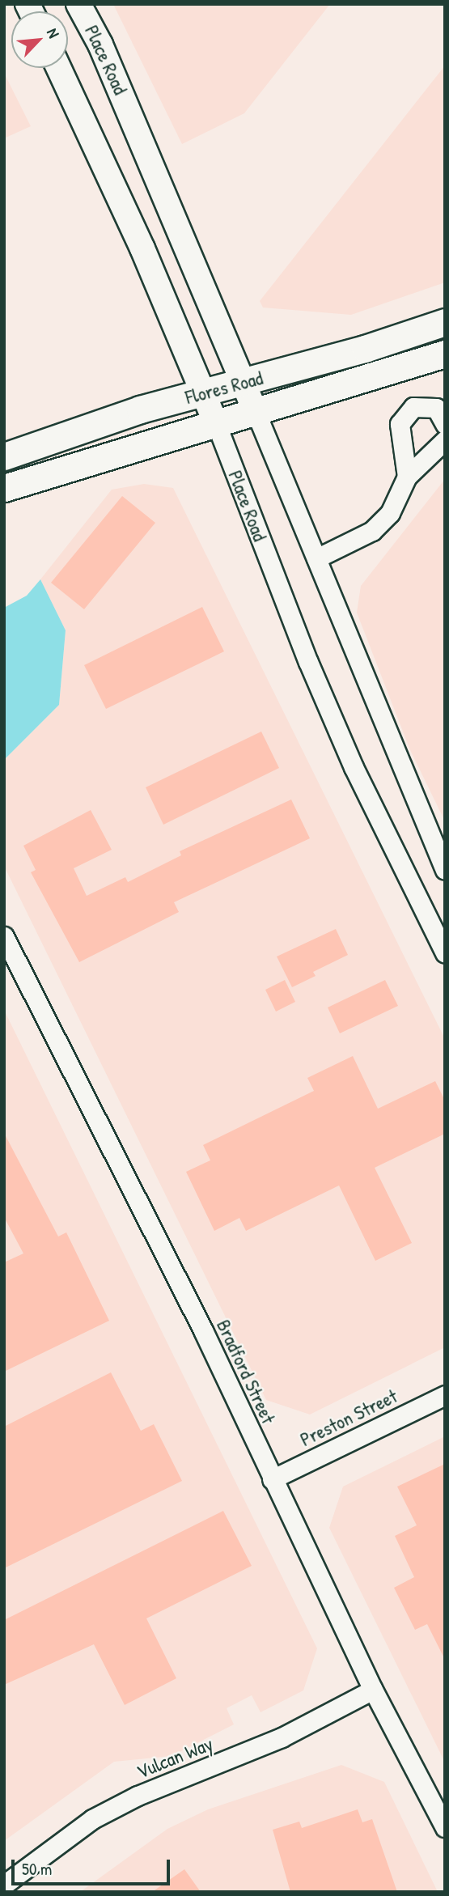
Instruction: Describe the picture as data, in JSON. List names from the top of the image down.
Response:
{
  "streets": {
    "main road": ["Flores Road"],
    "street": [
      "Place Road",
      "Bradford Street",
      "Preston Street",
      "Vulcan Way"
    ]
  },
  "crossings": [
    ["Place Road", "Flores Road"],
    ["Bradford Street", "Preston Street"],
    ["Bradford Street", "Vulcan Way"]
  ],
  "scale_bar": "50 m",
  "north": "top right"
}
